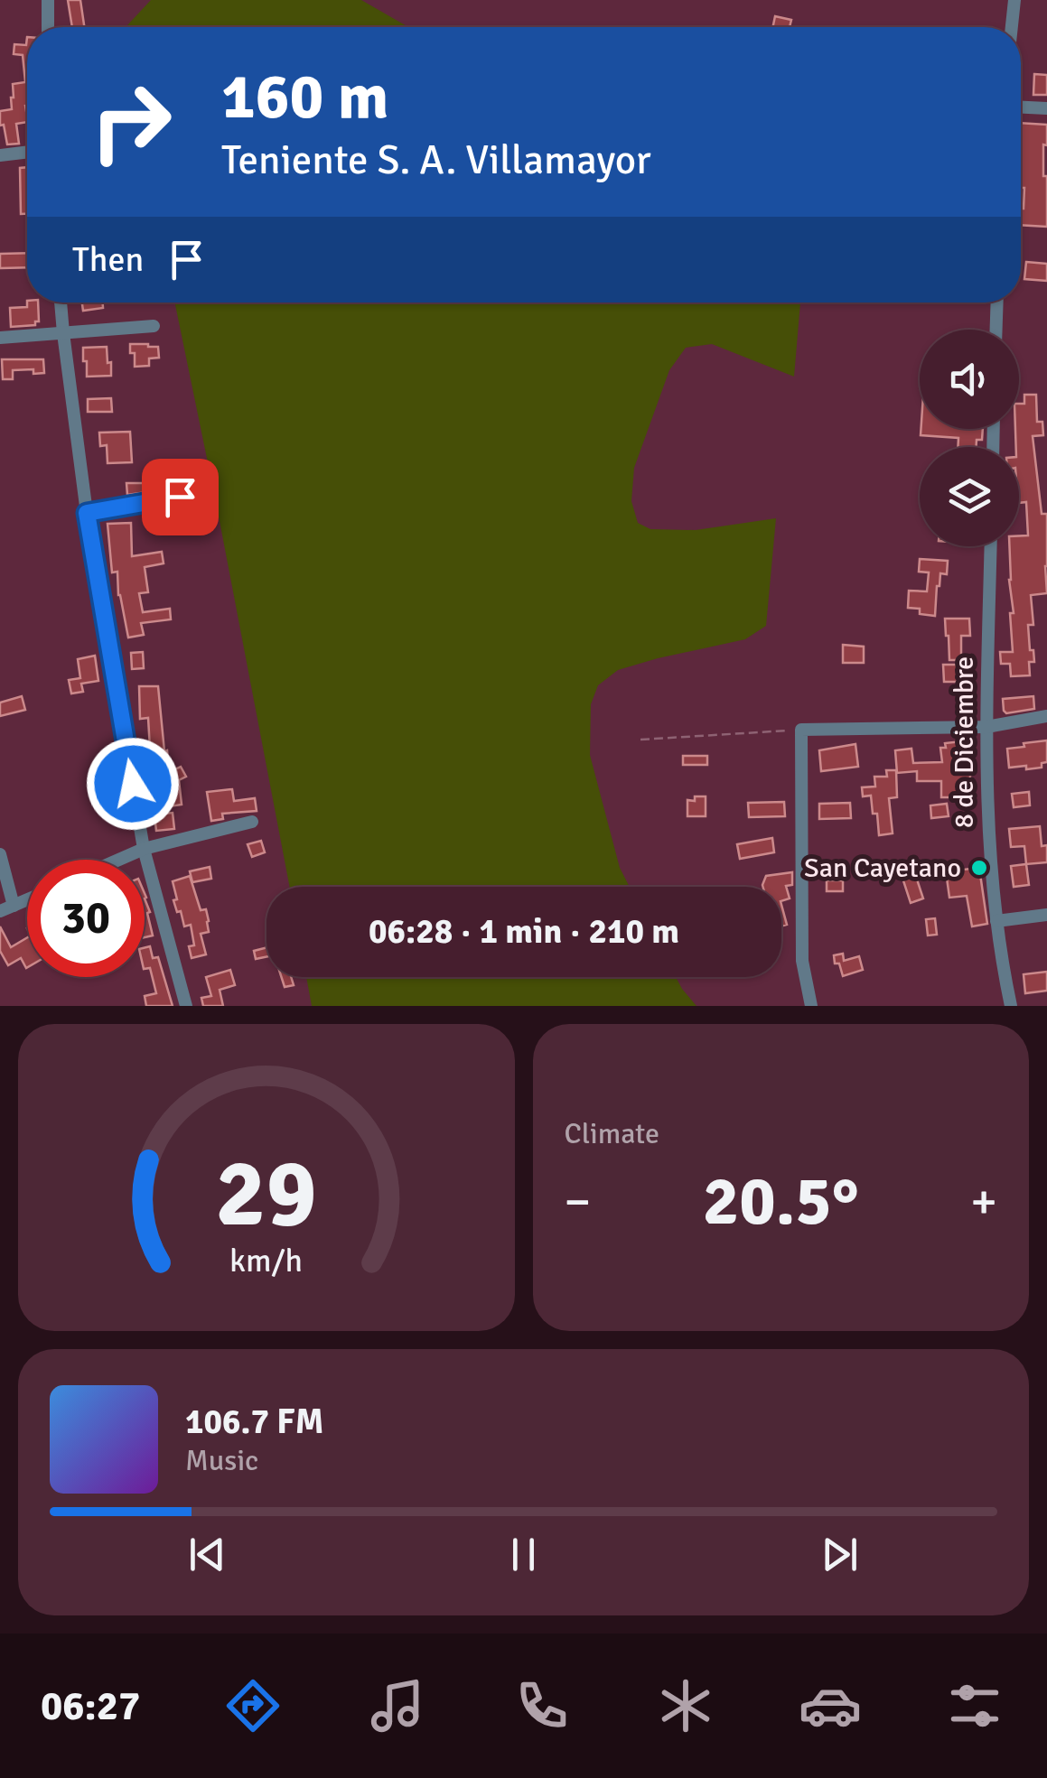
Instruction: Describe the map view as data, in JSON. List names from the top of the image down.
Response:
{
  "streets": {
    "street": ["8 de Diciembre"]
  },
  "places": ["San Cayetano"],
  "page": {
    "turn": ["160 m", "Teniente S. A. Villamayor"],
    "then": "Then",
    "limit": "30",
    "trip": "06:28 · 1 min · 210 m",
    "tile": "Climate",
    "heat": ["−", "20.5°", "+"],
    "song": ["106.7 FM", "Music"],
    "tabs": "06:27",
    "gauge": ["29", "km/h"]
  }
}
